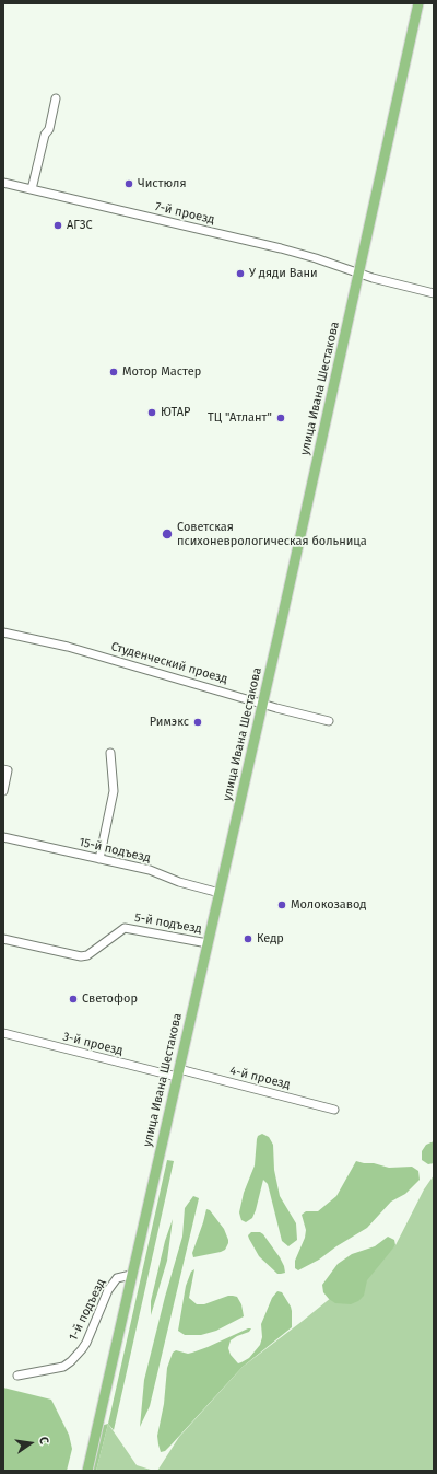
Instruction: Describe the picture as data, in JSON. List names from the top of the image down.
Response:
{
  "streets": {
    "main road": ["улица Ивана Шестакова"],
    "street": [
      "7-й проезд",
      "Студенческий проезд",
      "15-й подъезд",
      "5-й подъезд",
      "3-й проезд",
      "4-й проезд",
      "1-й подъезд"
    ]
  },
  "crossings": [
    ["7-й проезд", "улица Ивана Шестакова"],
    ["улица Ивана Шестакова", "Студенческий проезд"],
    ["улица Ивана Шестакова", "15-й подъезд"],
    ["улица Ивана Шестакова", "5-й подъезд"],
    ["улица Ивана Шестакова", "3-й проезд"],
    ["улица Ивана Шестакова", "4-й проезд"],
    ["улица Ивана Шестакова", "1-й подъезд"],
    ["3-й проезд", "4-й проезд"]
  ],
  "places": [
    "Чистюля",
    "АГЗС",
    "У дяди Вани",
    "Мотор Мастер",
    "ЮТАР",
    "ТЦ \"Атлант\"",
    "Советская психоневрологическая больница",
    "Римэкс",
    "Молокозавод",
    "Кедр",
    "Светофор"
  ],
  "north": "right"
}
